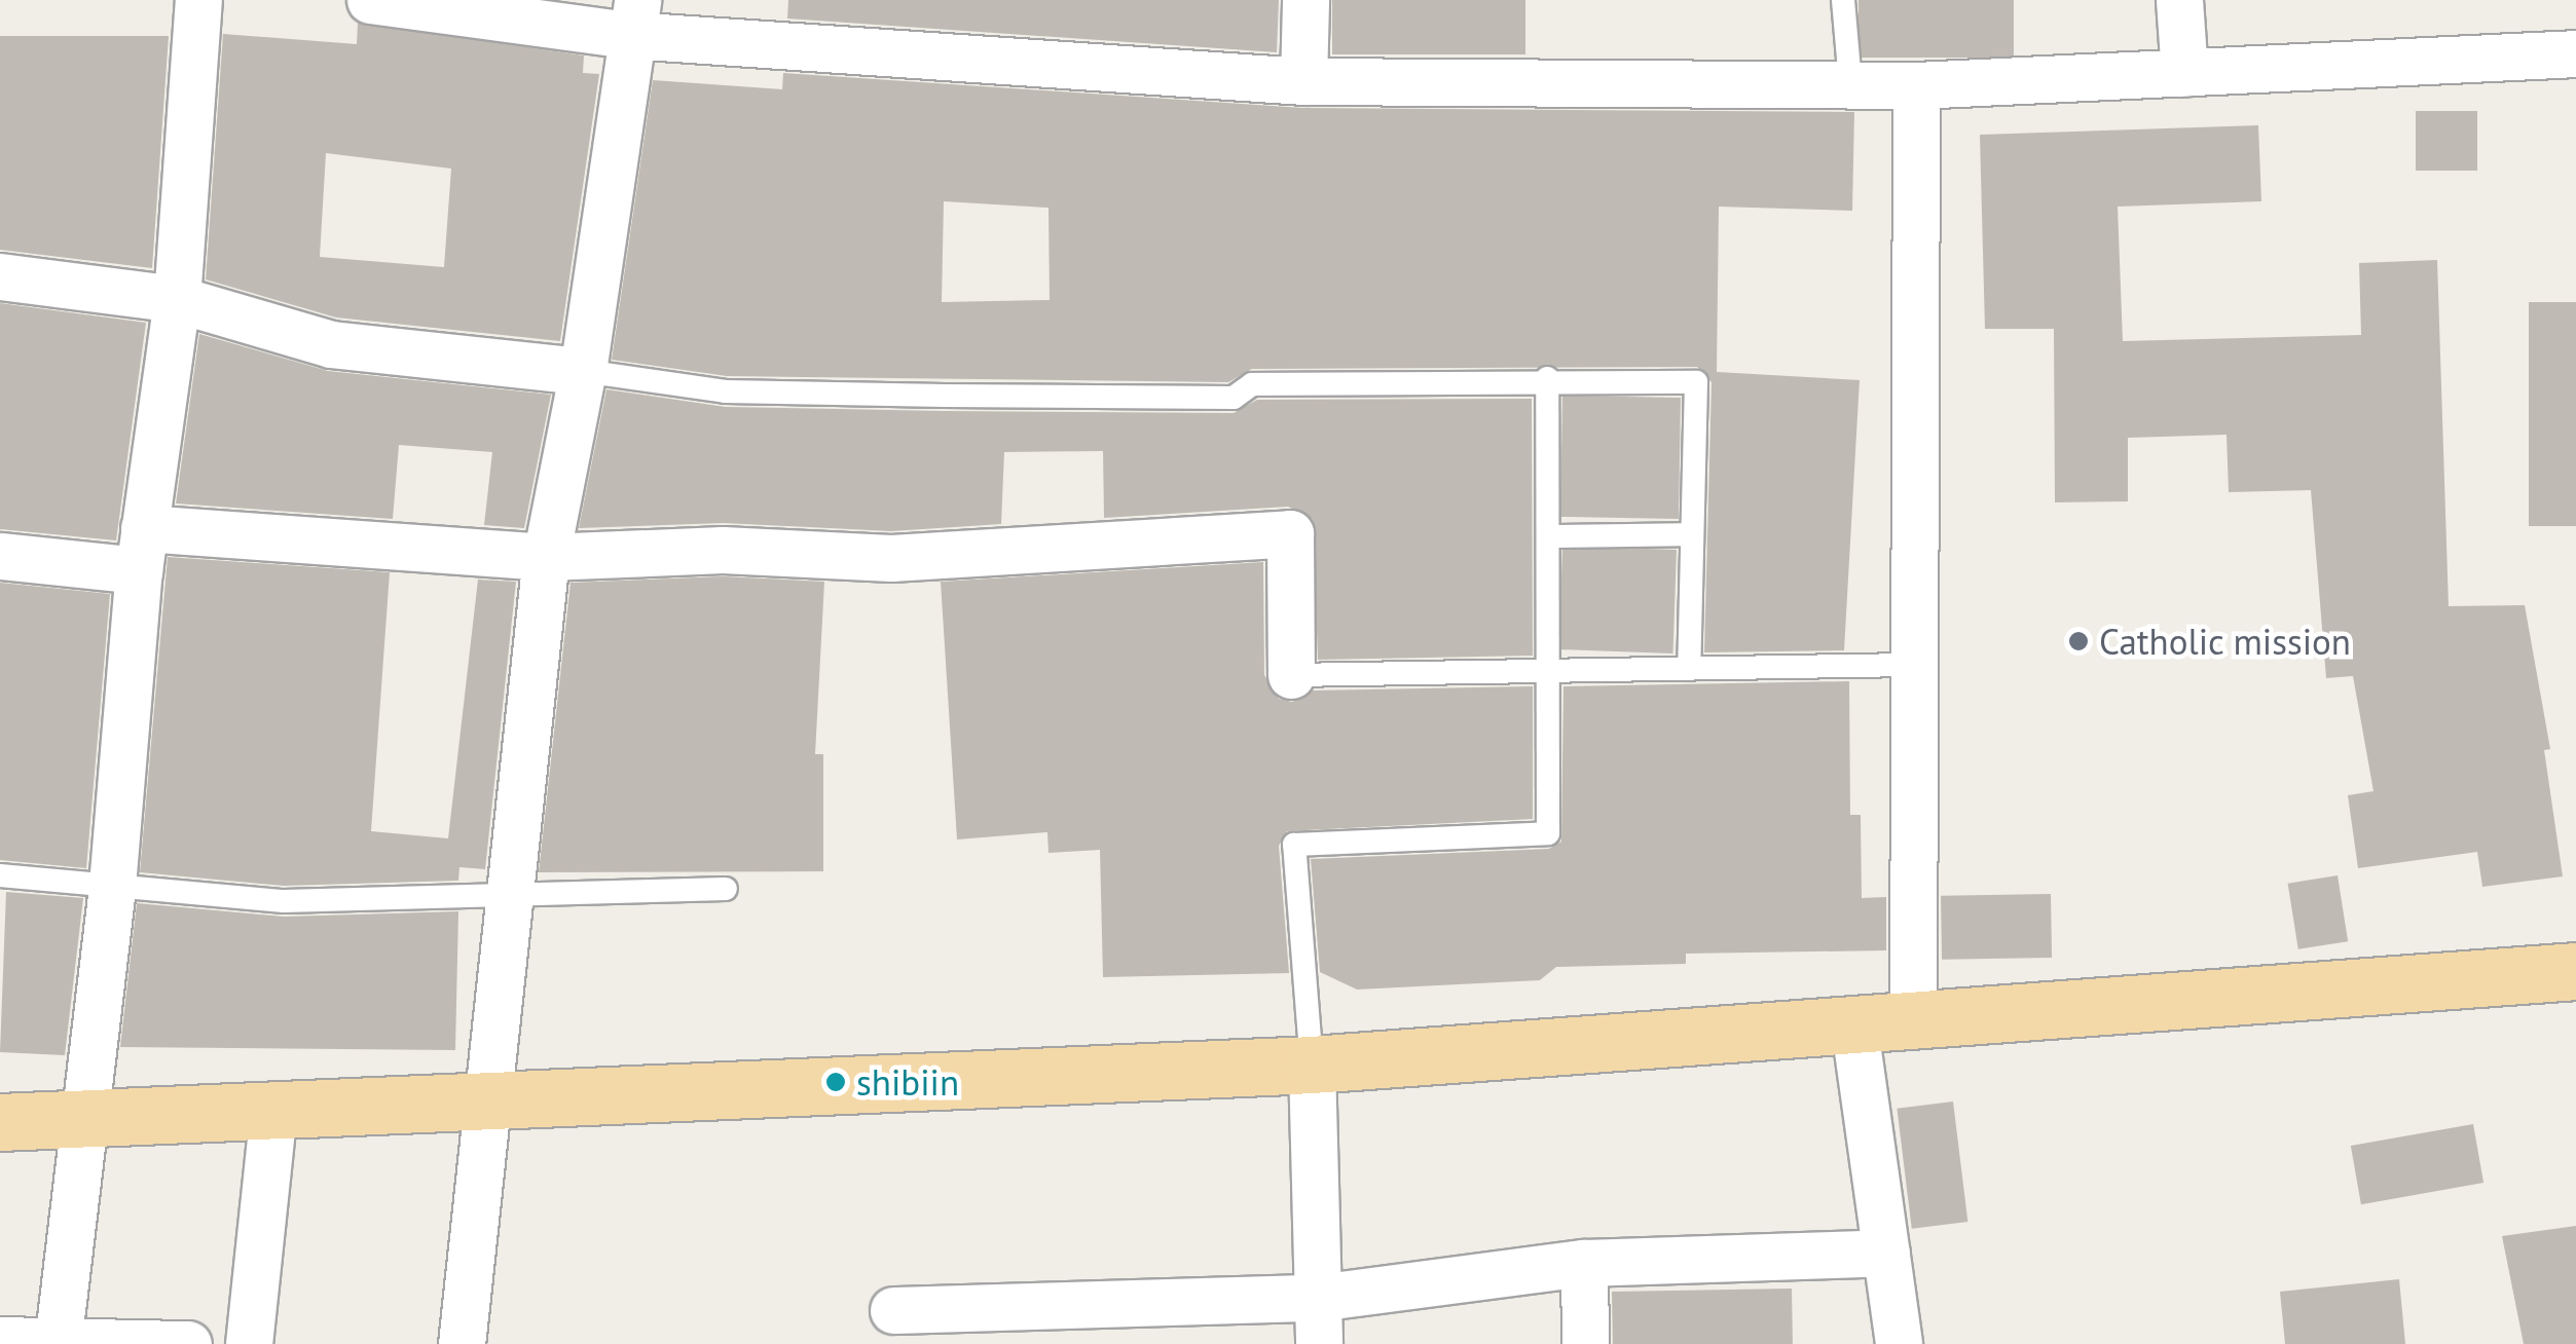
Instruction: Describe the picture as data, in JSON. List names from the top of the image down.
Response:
{
  "places": ["Catholic mission", "shibiin"]
}
